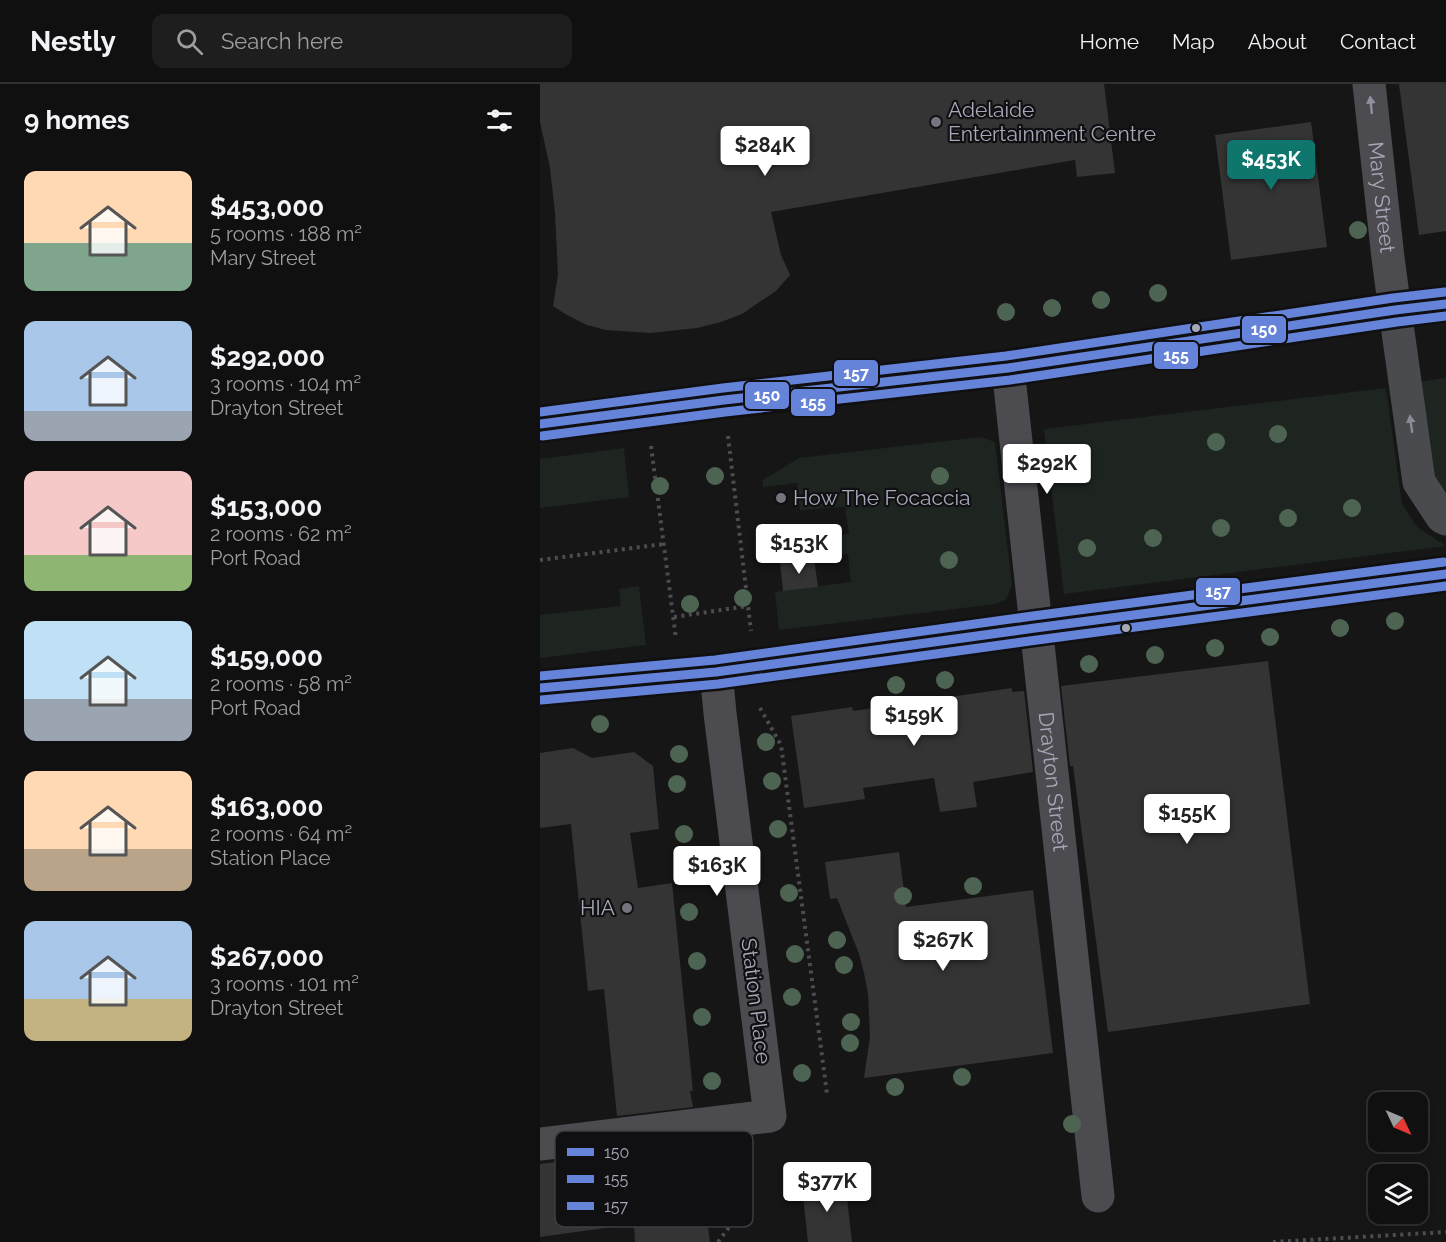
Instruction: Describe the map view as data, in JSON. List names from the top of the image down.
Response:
{
  "streets": {
    "street": ["Mary Street", "Drayton Street", "Station Place"]
  },
  "one_way": ["Mary Street"],
  "places": ["Adelaide Entertainment Centre", "How The Focaccia", "HIA"],
  "lines": ["transit line 157", "transit line 150", "transit line 155"],
  "legend": ["150", "155", "157"],
  "north": "bottom right",
  "page": {
    "header": "Nestly",
    "search": "Search here",
    "nav": [
      "Home",
      "Map",
      "About",
      "Contact"
    ],
    "heading": "9 homes",
    "price": [
      "$284K",
      "$453K",
      "$292K",
      "$153K",
      "$159K",
      "$155K",
      "$163K",
      "$267K",
      "$377K"
    ],
    "list": [
      {
        "name": "$453,000",
        "note": "5 rooms · 188 m² · Mary Street"
      },
      {
        "name": "$292,000",
        "note": "3 rooms · 104 m² · Drayton Street"
      },
      {
        "name": "$153,000",
        "note": "2 rooms · 62 m² · Port Road"
      },
      {
        "name": "$159,000",
        "note": "2 rooms · 58 m² · Port Road"
      },
      {
        "name": "$163,000",
        "note": "2 rooms · 64 m² · Station Place"
      },
      {
        "name": "$267,000",
        "note": "3 rooms · 101 m² · Drayton Street"
      }
    ]
  }
}
